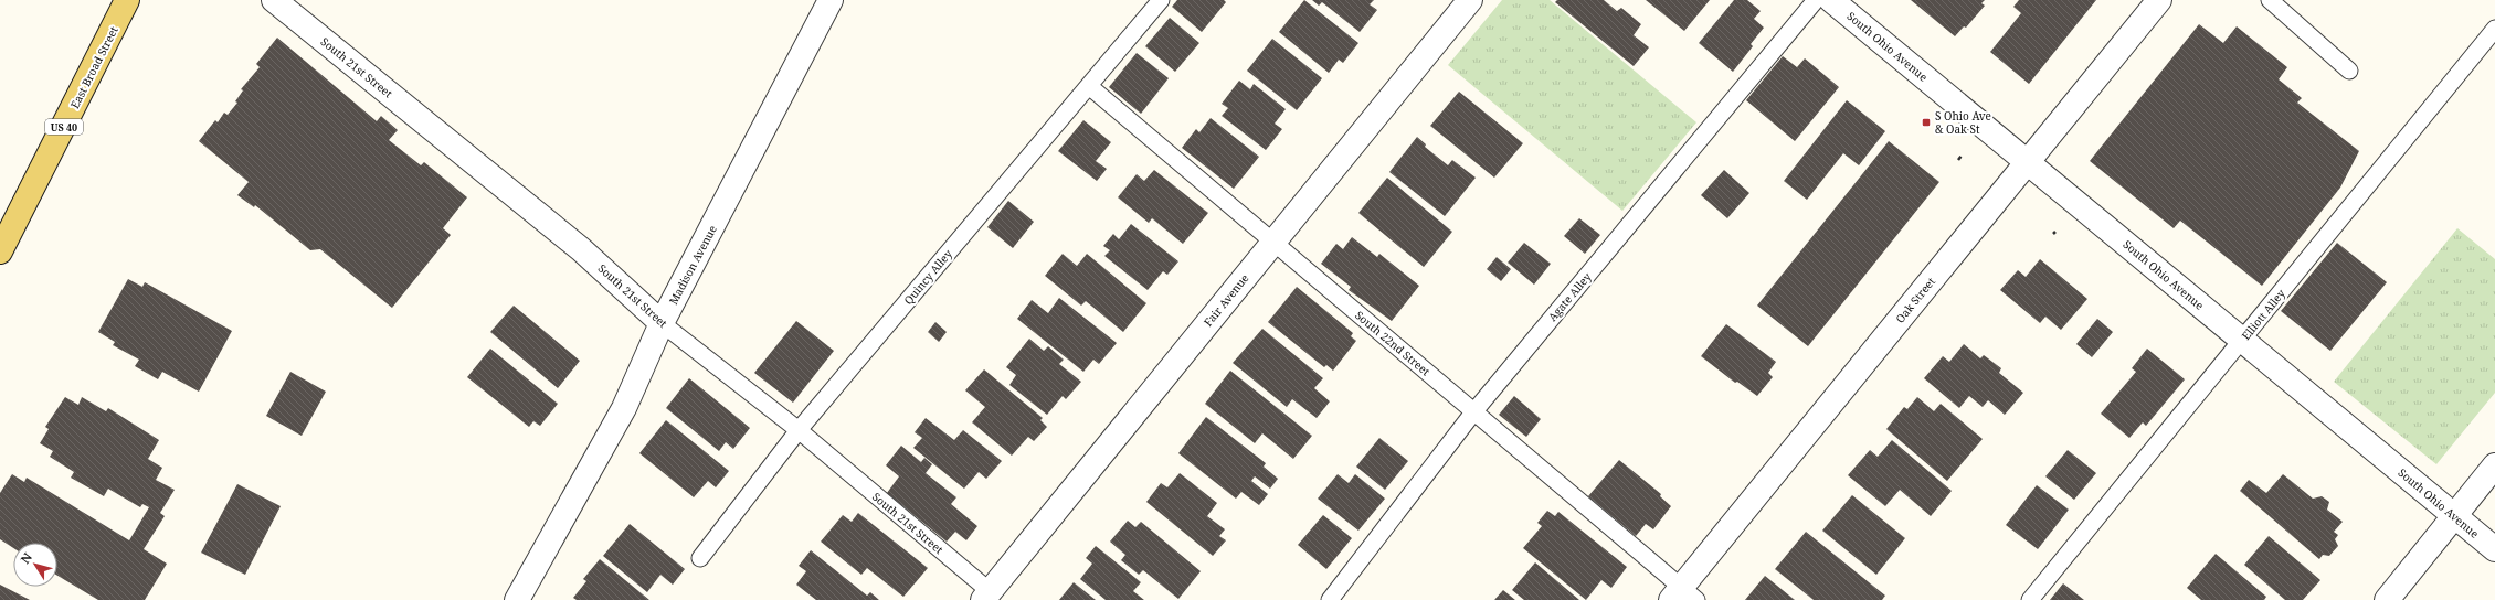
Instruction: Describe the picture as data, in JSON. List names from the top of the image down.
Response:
{
  "streets": {
    "main road": ["East Broad Street", "US 40"],
    "street": [
      "South Ohio Avenue",
      "South 21st Street",
      "Madison Avenue",
      "Fair Avenue",
      "Oak Street"
    ],
    "lane": [
      "Quincy Alley",
      "Agate Alley",
      "Elliott Alley",
      "South 22nd Street"
    ]
  },
  "crossings": [
    ["South Ohio Avenue", "Oak Street"],
    ["South Ohio Avenue", "Elliott Alley"],
    ["South 21st Street", "Madison Avenue"],
    ["South 21st Street", "Quincy Alley"],
    ["South 21st Street", "Fair Avenue"],
    ["Quincy Alley", "South 22nd Street"],
    ["Agate Alley", "South 22nd Street"],
    ["Fair Avenue", "South 22nd Street"],
    ["Oak Street", "South 22nd Street"]
  ],
  "places": {
    "transit": ["S Ohio Ave & Oak St"]
  },
  "north": "top left"
}
